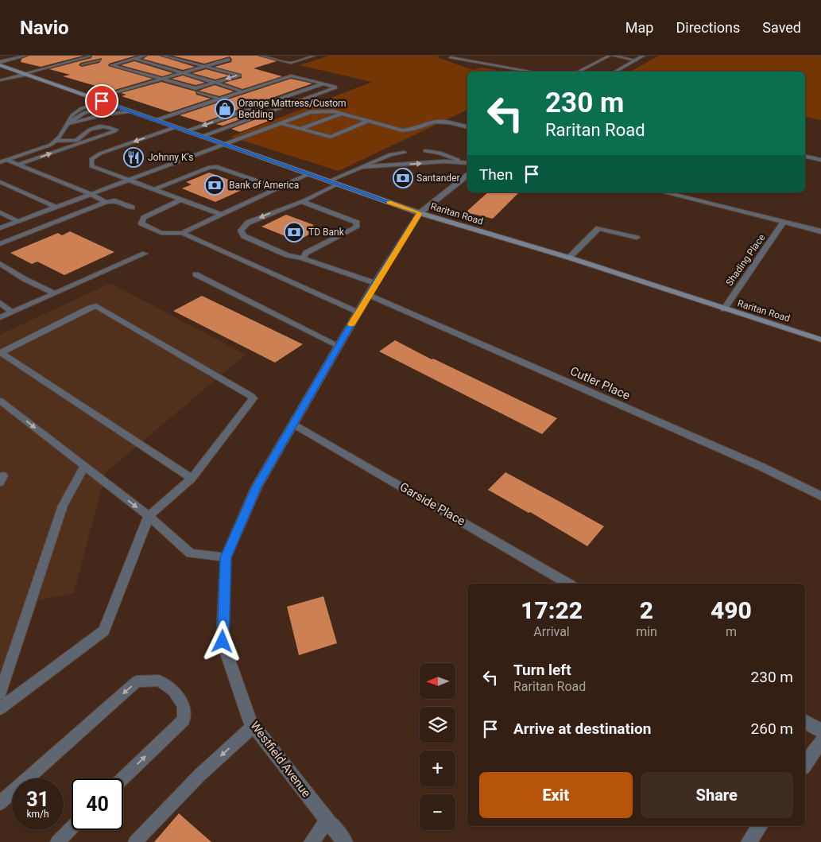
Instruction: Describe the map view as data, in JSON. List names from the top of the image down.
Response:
{
  "streets": {
    "main road": ["Raritan Road"],
    "street": [
      "Shading Place",
      "Cutler Place",
      "Garside Place",
      "Westfield Avenue"
    ]
  },
  "crossings": [
    ["Raritan Road", "Shading Place"],
    ["Raritan Road", "Westfield Avenue"],
    ["Cutler Place", "Westfield Avenue"],
    ["Garside Place", "Westfield Avenue"]
  ],
  "places": {
    "shop": ["Orange Mattress/Custom Bedding"],
    "restaurant": ["Johnny K's"],
    "bank": ["Santander", "Bank of America", "TD Bank"]
  },
  "north": "left",
  "page": {
    "header": "Navio",
    "nav": ["Map", "Directions", "Saved"],
    "turn": ["230 m", "Raritan Road"],
    "then": "Then",
    "eta": [
      "17:22",
      "Arrival",
      "2",
      "min",
      "490",
      "m"
    ],
    "list": [
      {
        "name": "Turn left",
        "note": "Raritan Road",
        "value": "230 m"
      },
      {
        "name": "Arrive at destination",
        "value": "260 m"
      }
    ],
    "map_buttons": ["+", "−"],
    "buttons": ["Exit", "Share"],
    "speed": "31 km/h",
    "limit": "40"
  }
}
